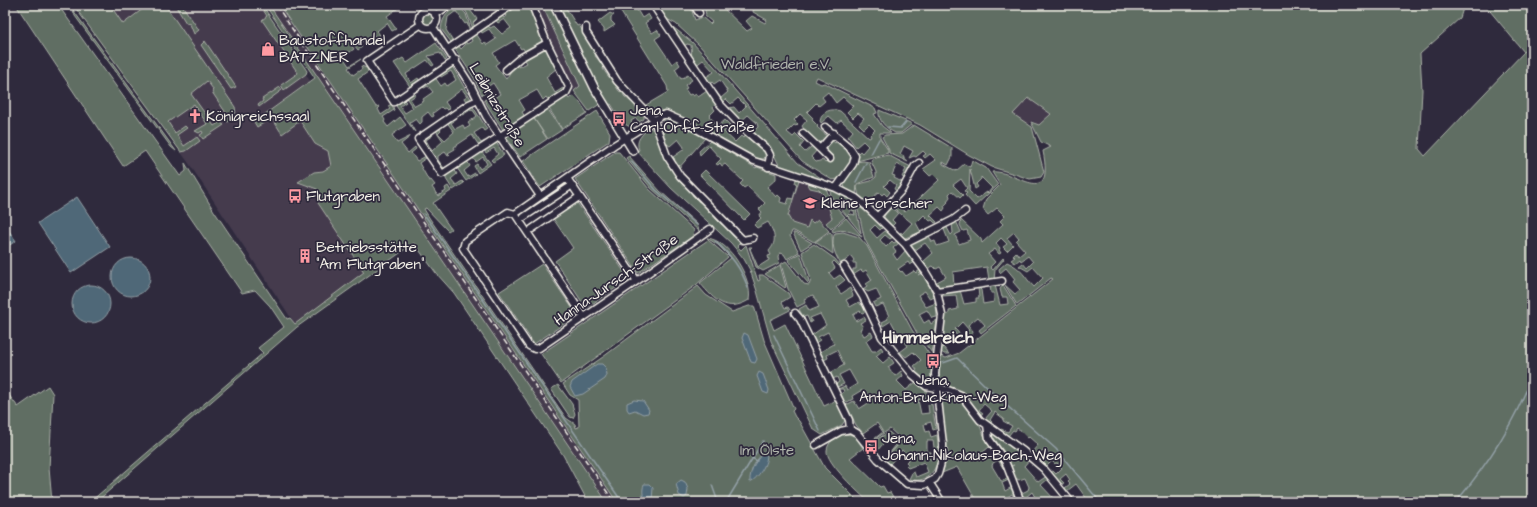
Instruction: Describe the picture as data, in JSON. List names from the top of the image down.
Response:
{
  "streets": {
    "street": ["Leibnizstraße", "Hanna-Jursch-Straße"]
  },
  "districts": ["Himmelreich"],
  "parks": ["Waldfrieden e.V.", "Im Ölste"],
  "places": {
    "shop": ["Baustoffhandel BATZNER"],
    "church": ["Königreichssaal"],
    "bus stop": [
      "Jena, Carl-Orff-Straße",
      "Flutgraben",
      "Jena, Anton-Bruckner-Weg",
      "Jena, Johann-Nikolaus-Bach-Weg"
    ],
    "school or university": ["Kleine Forscher"],
    "building": ["Betriebsstätte \"Am Flutgraben\""]
  }
}
